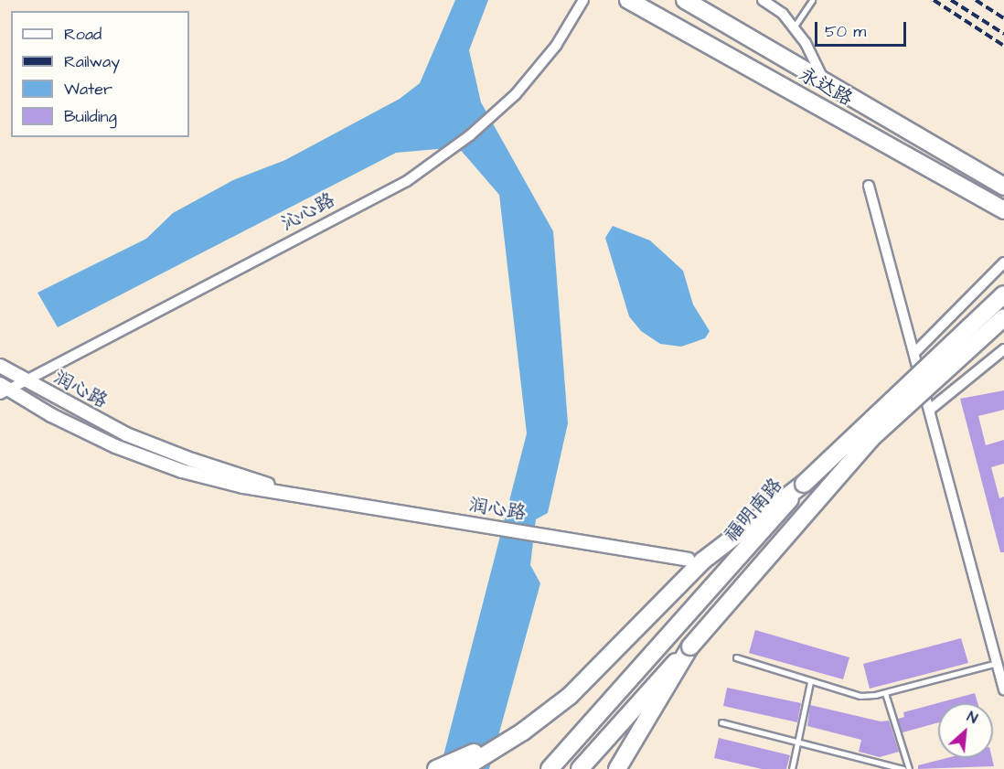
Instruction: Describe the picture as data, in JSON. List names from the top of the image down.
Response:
{
  "streets": {
    "main road": ["永达路", "福明南路"],
    "street": ["沁心路", "润心路"]
  },
  "crossings": [
    ["沁心路", "润心路"]
  ],
  "legend": [
    "Road",
    "Railway",
    "Water",
    "Building"
  ],
  "scale_bar": "50 m",
  "north": "top right"
}
